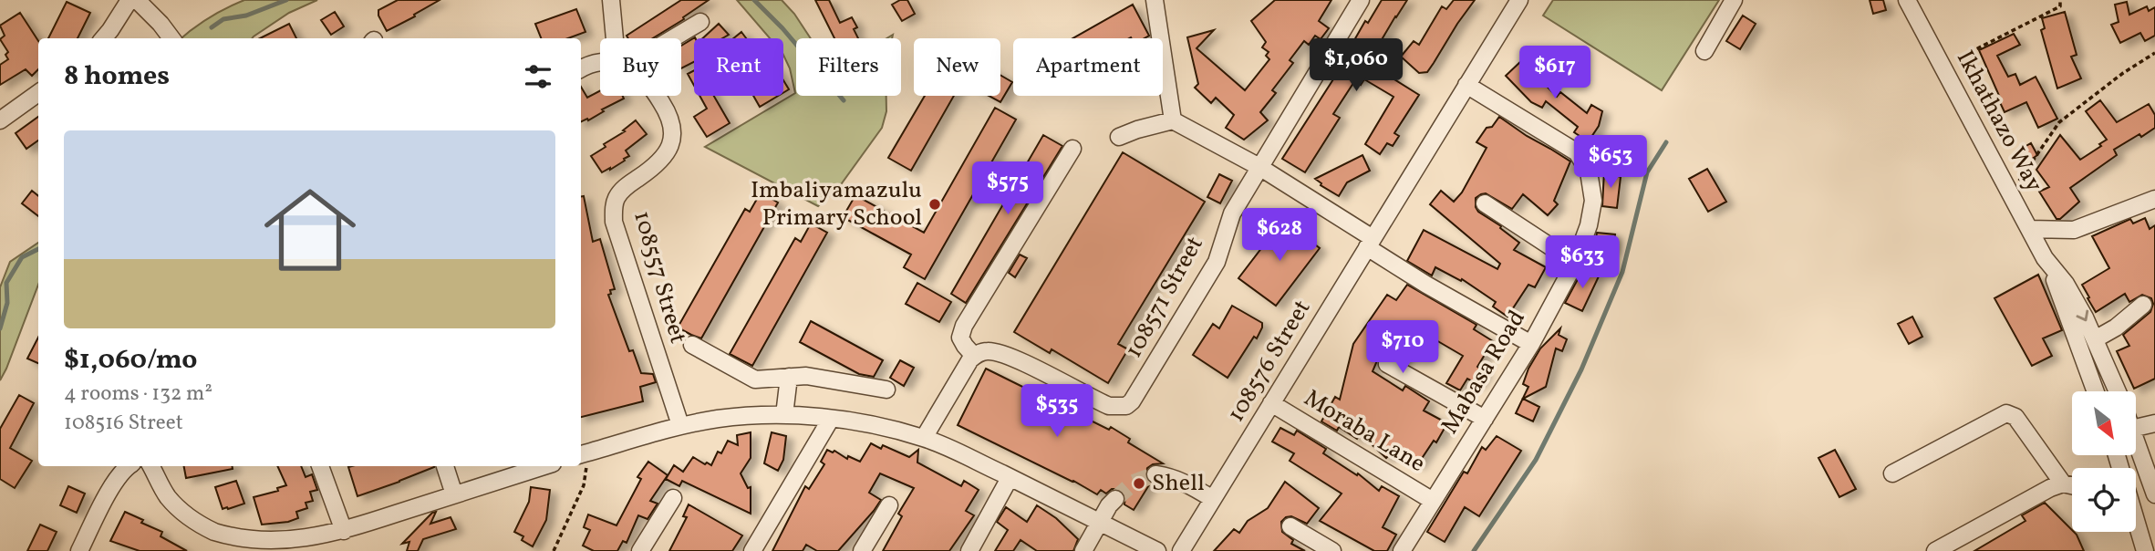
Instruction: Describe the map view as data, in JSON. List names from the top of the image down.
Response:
{
  "streets": {
    "street": [
      "Ikhathazo Way",
      "108557 Street",
      "108571 Street",
      "108576 Street",
      "Mabasa Road",
      "Moraba Lane"
    ]
  },
  "crossings": [
    ["108576 Street", "Mabasa Road"],
    ["108576 Street", "Moraba Lane"],
    ["Mabasa Road", "Moraba Lane"]
  ],
  "places": ["Imbaliyamazulu Primary School", "Shell"],
  "north": "bottom right",
  "page": {
    "price": [
      "$1,060",
      "$617",
      "$653",
      "$575",
      "$628",
      "$633",
      "$710",
      "$535"
    ],
    "chip": [
      "Buy",
      "Rent",
      "Filters",
      "New",
      "Apartment"
    ],
    "heading": "8 homes",
    "list": [
      {
        "name": "$1,060/mo",
        "note": "4 rooms · 132 m² · 108516 Street"
      }
    ]
  }
}
